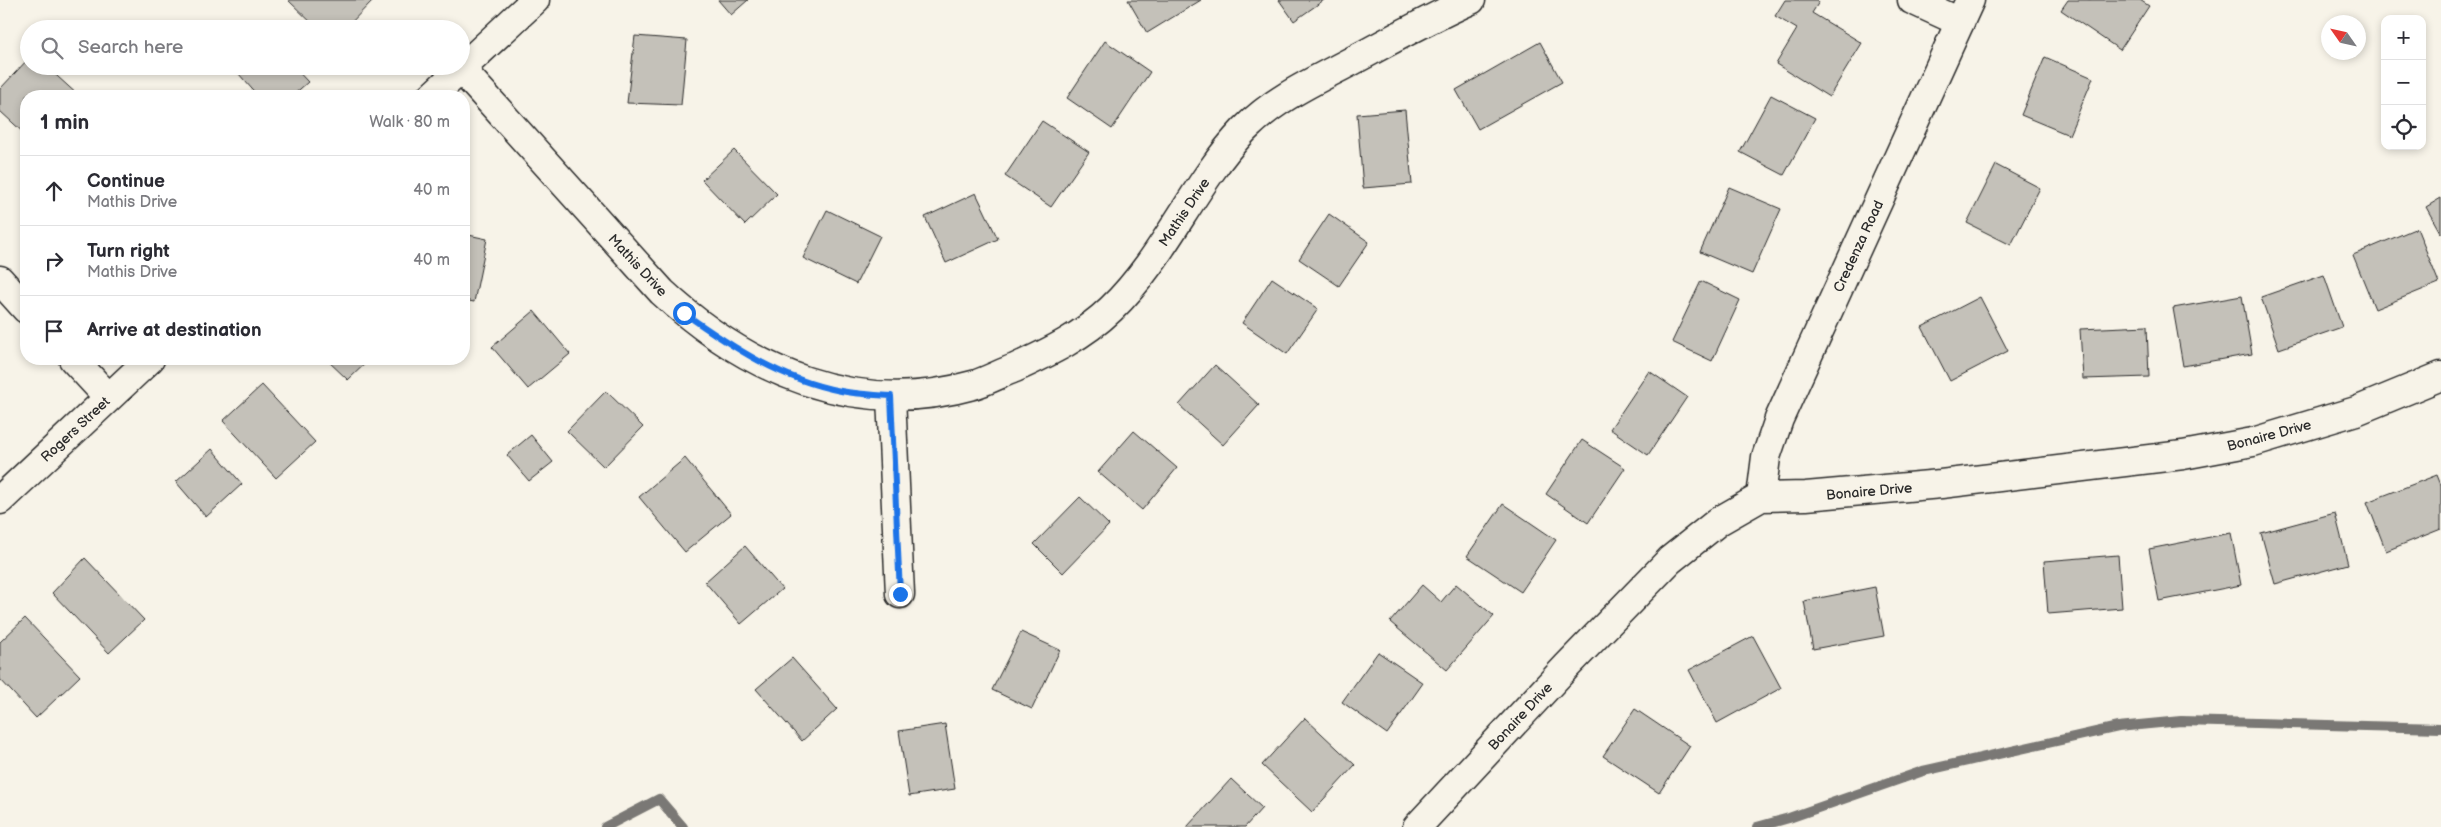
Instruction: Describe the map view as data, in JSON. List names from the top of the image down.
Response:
{
  "streets": {
    "street": [
      "Mathis Drive",
      "Credenza Road",
      "Rogers Street",
      "Bonaire Drive"
    ]
  },
  "crossings": [
    ["Credenza Road", "Bonaire Drive"]
  ],
  "north": "top left",
  "page": {
    "map_buttons": ["+", "−"],
    "search": "Search here",
    "heading": ["1 min", "Walk · 80 m"],
    "list": [
      ["Continue", "Mathis Drive", "40 m"],
      ["Turn right", "Mathis Drive", "40 m"],
      "Arrive at destination"
    ]
  }
}
